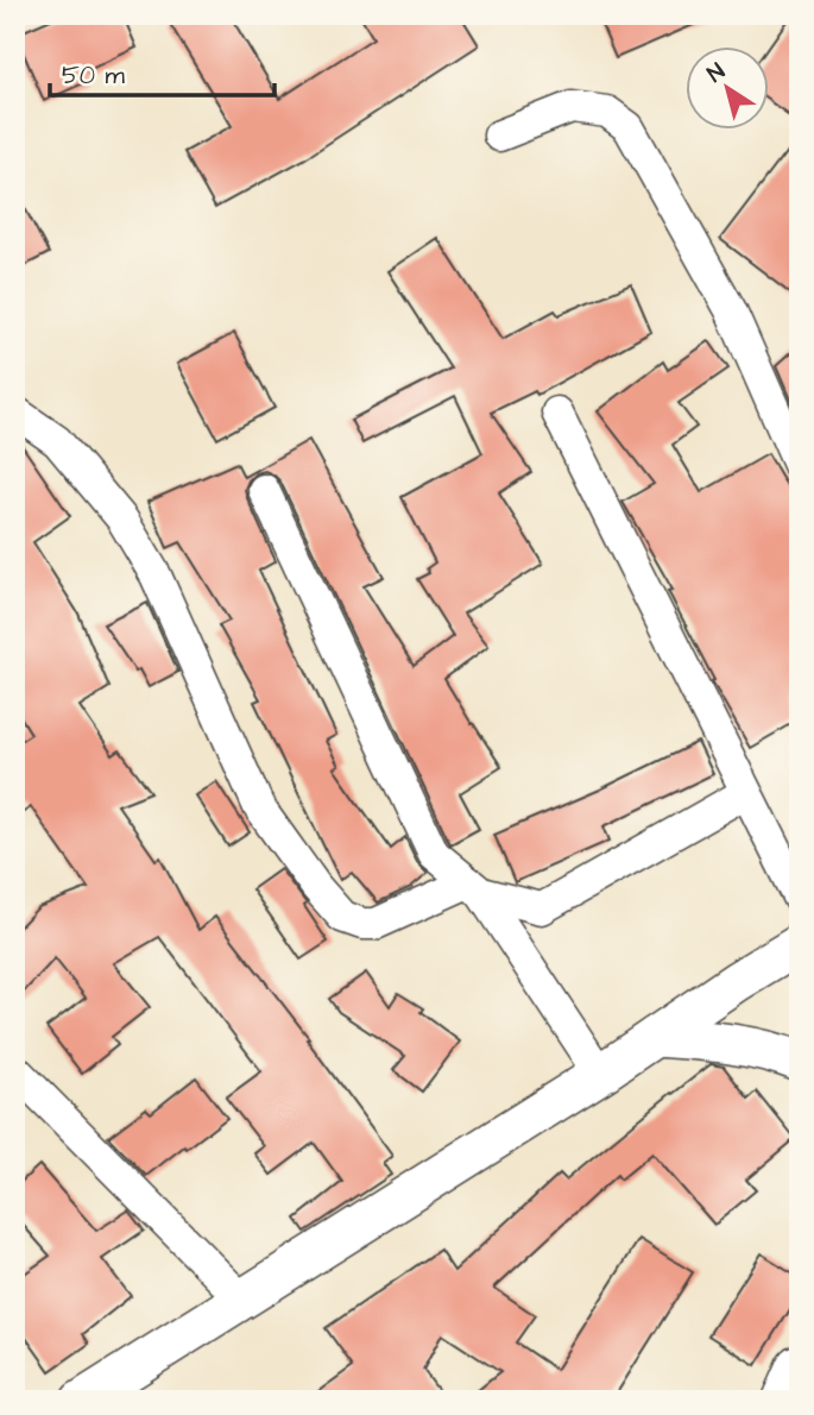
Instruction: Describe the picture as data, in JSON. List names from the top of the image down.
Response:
{
  "scale_bar": "50 m",
  "north": "top left"
}
